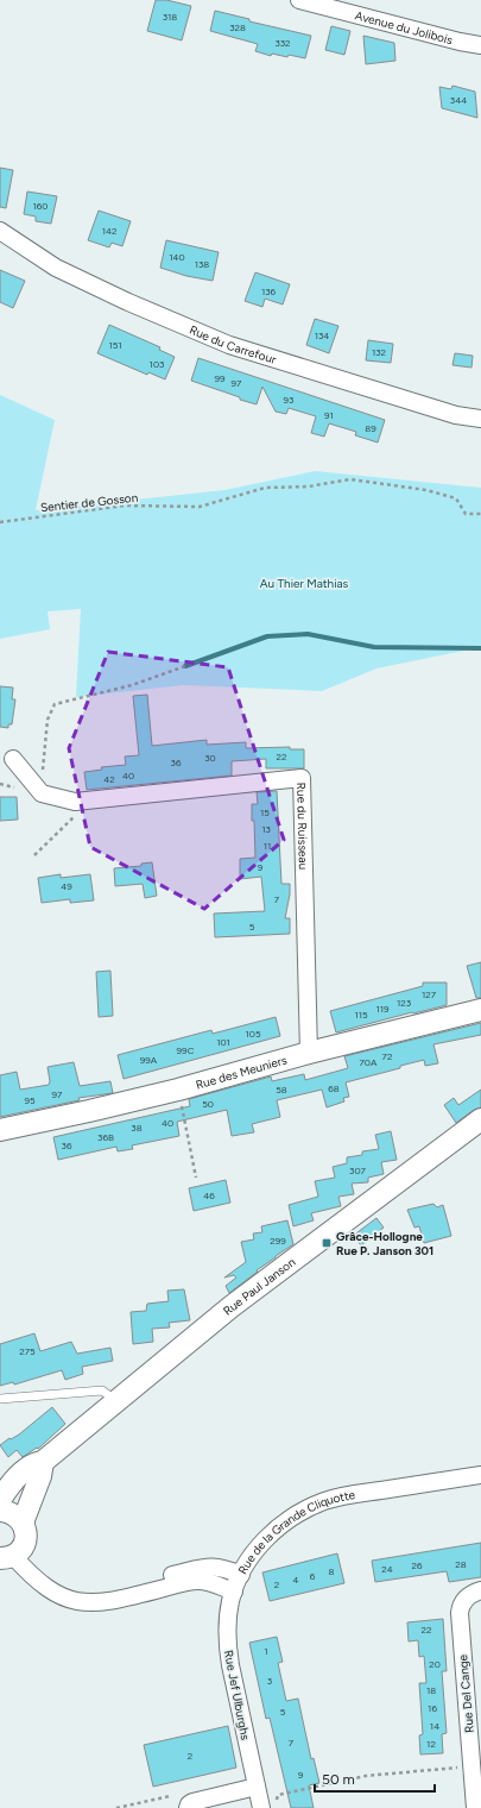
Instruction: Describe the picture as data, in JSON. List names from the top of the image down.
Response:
{
  "streets": {
    "street": [
      "Avenue du Jolibois",
      "Rue du Carrefour",
      "Rue du Ruisseau",
      "Rue des Meuniers",
      "Rue Paul Janson",
      "Rue de la Grande Cliquotte",
      "Rue Del Cange",
      "Rue Jef Ulburghs"
    ],
    "path": ["Sentier de Gosson"]
  },
  "crossings": [
    ["Rue du Ruisseau", "Rue des Meuniers"],
    ["Rue de la Grande Cliquotte", "Rue Jef Ulburghs"]
  ],
  "parks": ["Au Thier Mathias"],
  "places": {
    "transit": ["Grâce-Hollogne Rue P. Janson 301"]
  },
  "house_numbers": [
    "318",
    "328",
    "332",
    "344",
    "160",
    "142",
    "140",
    "138",
    "136",
    "134",
    "151",
    "132",
    "103",
    "99",
    "97",
    "93",
    "91",
    "89",
    "22",
    "30",
    "36",
    "40",
    "42",
    "15",
    "13",
    "11",
    "9",
    "49",
    "7",
    "5",
    "127",
    "123",
    "119",
    "115",
    "105",
    "101",
    "99C",
    "72",
    "99A",
    "70A",
    "68",
    "58",
    "97",
    "95",
    "50",
    "40",
    "38",
    "36B",
    "36",
    "307",
    "46",
    "299",
    "275",
    "28",
    "26",
    "24",
    "8",
    "6",
    "4",
    "2",
    "22",
    "1",
    "20",
    "3",
    "18",
    "16",
    "5",
    "14",
    "7",
    "12",
    "2",
    "9"
  ],
  "scale_bar": "50 m"
}
